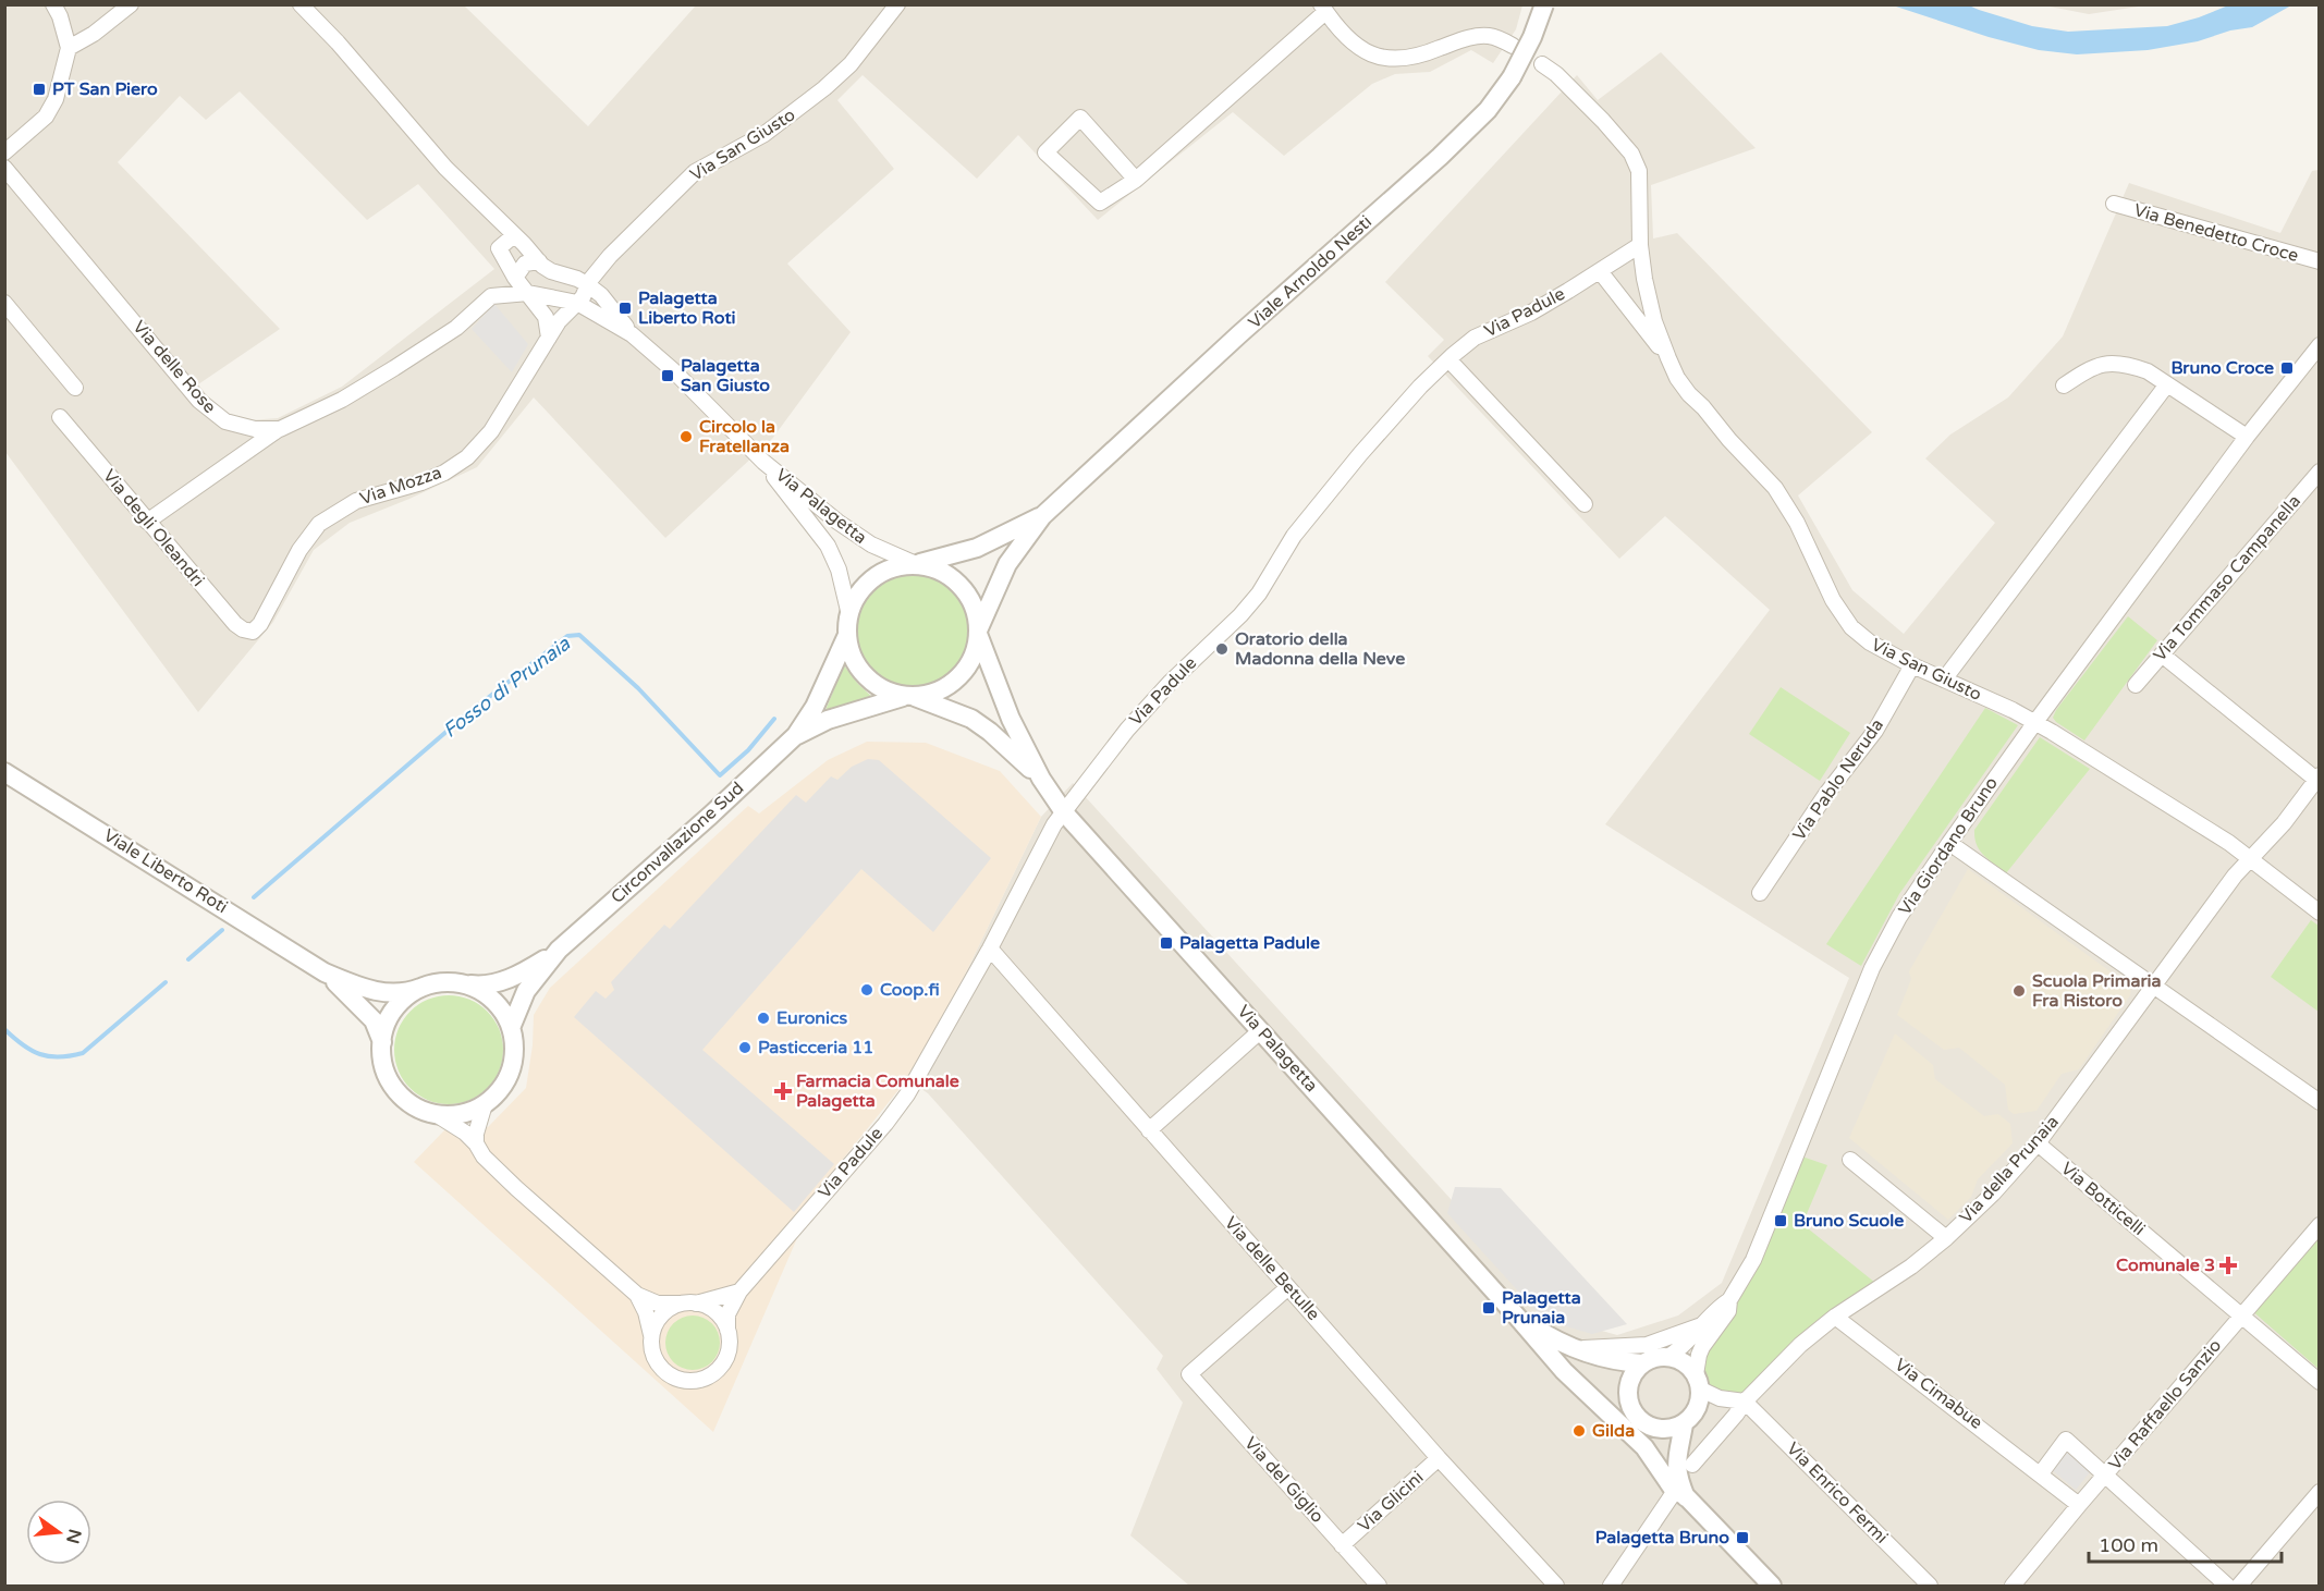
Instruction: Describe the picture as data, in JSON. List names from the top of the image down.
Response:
{
  "streets": {
    "street": [
      "Via San Giusto",
      "Via Benedetto Croce",
      "Viale Arnoldo Nesti",
      "Via Padule",
      "Via delle Rose",
      "Via Mozza",
      "Via Palagetta",
      "Via degli Oleandri",
      "Via Tommaso Campanella",
      "Via Pablo Neruda",
      "Circonvallazione Sud",
      "Via Giordano Bruno",
      "Viale Liberto Roti",
      "Via della Prunaia",
      "Via Botticelli",
      "Via delle Betulle",
      "Via Cimabue",
      "Via Raffaello Sanzio",
      "Via del Giglio",
      "Via Enrico Fermi",
      "Via Glicini"
    ]
  },
  "crossings": [
    ["Via San Giusto", "Via Padule"],
    ["Via San Giusto", "Via Mozza"],
    ["Via San Giusto", "Via Palagetta"],
    ["Via San Giusto", "Via Pablo Neruda"],
    ["Via San Giusto", "Via Giordano Bruno"],
    ["Via San Giusto", "Via della Prunaia"],
    ["Viale Arnoldo Nesti", "Via Palagetta"],
    ["Viale Arnoldo Nesti", "Circonvallazione Sud"],
    ["Via Padule", "Via Palagetta"],
    ["Via Padule", "Via delle Betulle"],
    ["Via Mozza", "Via Palagetta"],
    ["Via Mozza", "Via degli Oleandri"],
    ["Via Palagetta", "Circonvallazione Sud"],
    ["Via Palagetta", "Via Giordano Bruno"],
    ["Circonvallazione Sud", "Viale Liberto Roti"],
    ["Via della Prunaia", "Via Botticelli"],
    ["Via della Prunaia", "Via Cimabue"],
    ["Via della Prunaia", "Via Enrico Fermi"],
    ["Via Botticelli", "Via Raffaello Sanzio"],
    ["Via delle Betulle", "Via del Giglio"],
    ["Via delle Betulle", "Via Glicini"],
    ["Via Cimabue", "Via Raffaello Sanzio"],
    ["Via del Giglio", "Via Glicini"]
  ],
  "water": ["Fosso di Prunaia"],
  "places": {
    "transit": [
      "PT San Piero",
      "Palagetta Liberto Roti",
      "Bruno Croce",
      "Palagetta San Giusto",
      "Palagetta Padule",
      "Bruno Scuole",
      "Palagetta Prunaia",
      "Palagetta Bruno"
    ],
    "other": [
      "Circolo la Fratellanza",
      "Oratorio della Madonna della Neve",
      "Coop.fi",
      "Scuola Primaria Fra Ristoro",
      "Euronics",
      "Pasticceria 11",
      "Gilda"
    ],
    "health": ["Farmacia Comunale Palagetta", "Comunale 3"]
  },
  "scale_bar": "100 m",
  "north": "right"
}
